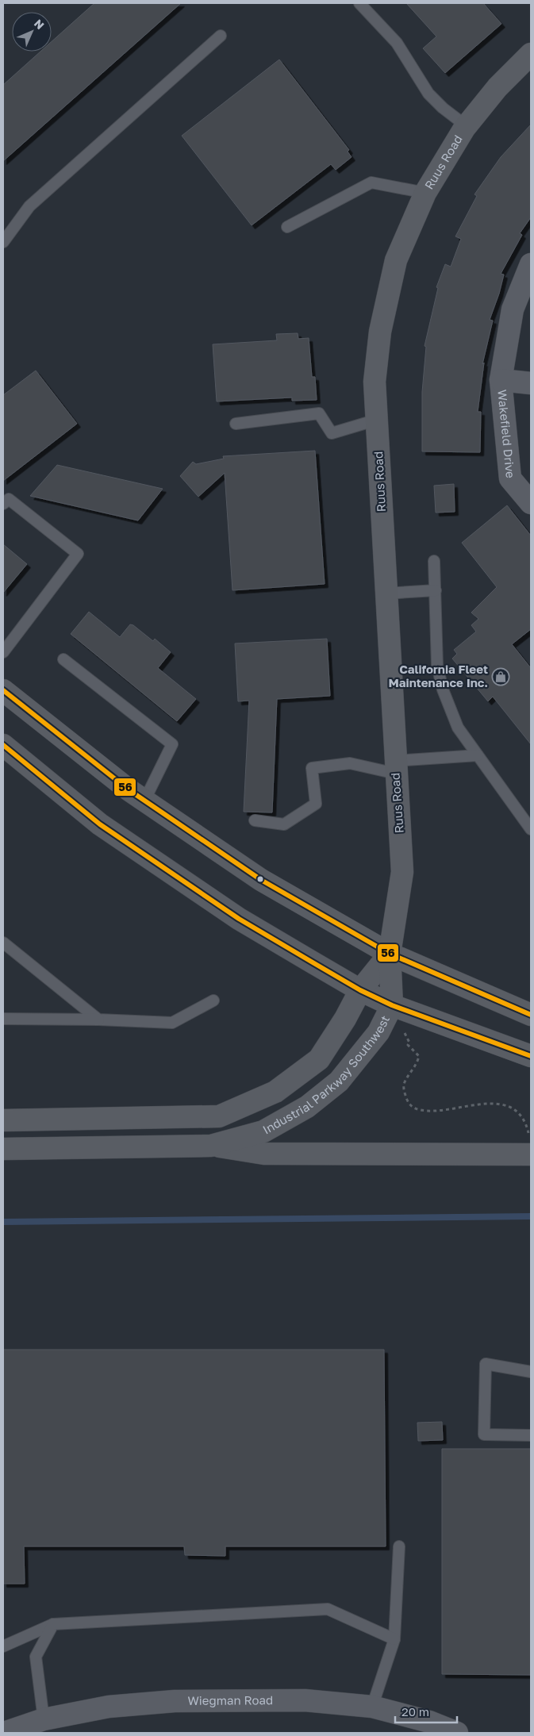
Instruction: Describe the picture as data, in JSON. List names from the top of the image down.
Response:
{
  "streets": {
    "main road": ["Ruus Road", "Industrial Parkway Southwest"],
    "street": ["Wakefield Drive", "Wiegman Road"]
  },
  "crossings": [
    ["Ruus Road", "Industrial Parkway Southwest"]
  ],
  "places": {
    "shop": ["California Fleet Maintenance Inc."]
  },
  "lines": ["transit line 56"],
  "scale_bar": "20 m",
  "north": "top right"
}
